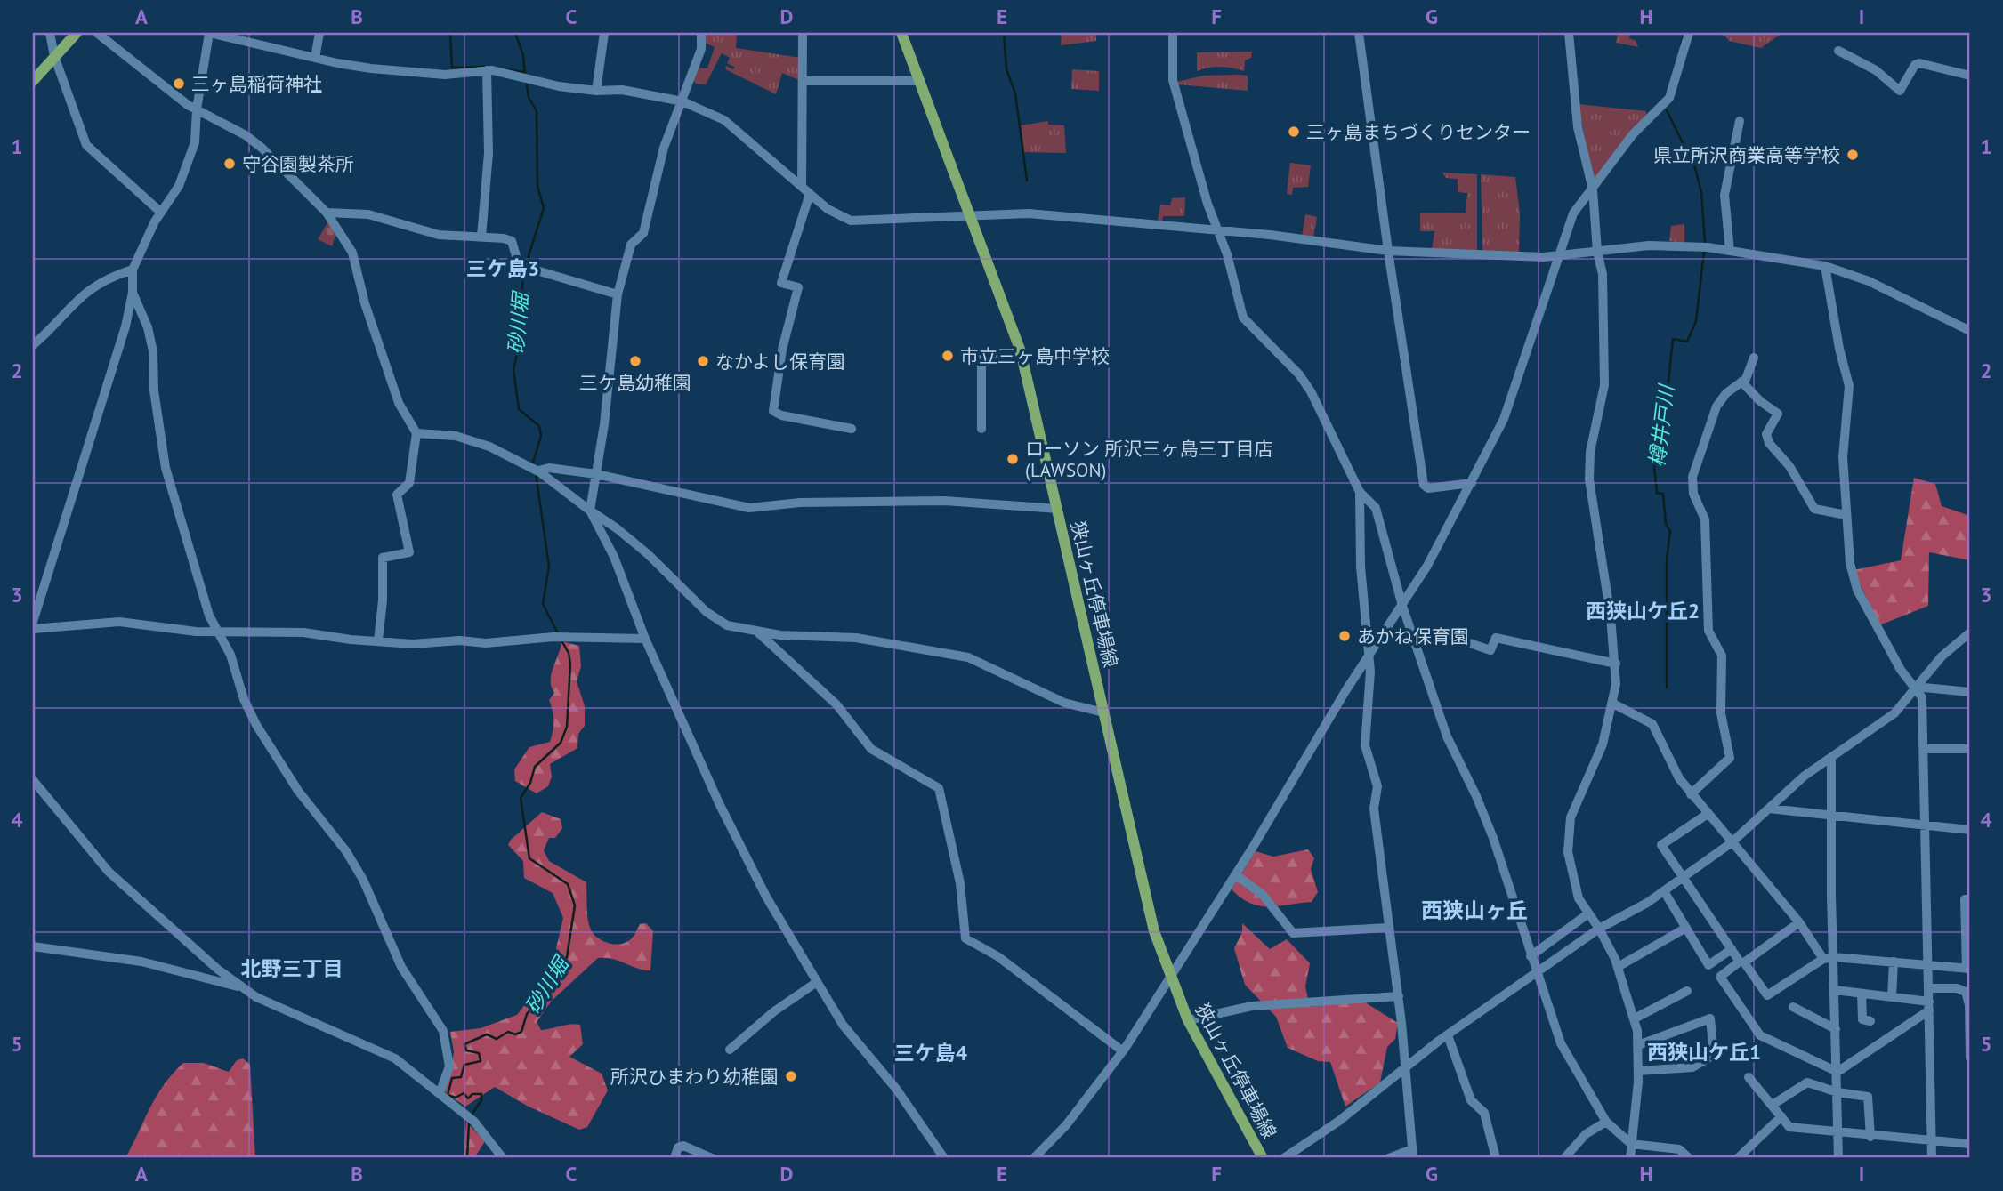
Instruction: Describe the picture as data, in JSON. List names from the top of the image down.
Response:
{
  "streets": {
    "main road": ["狭山ヶ丘停車場線"]
  },
  "districts": [
    "三ケ島3",
    "西狭山ケ丘2",
    "西狭山ヶ丘",
    "北野三丁目",
    "西狭山ケ丘1",
    "三ケ島4"
  ],
  "water": ["砂川堀", "樽井戸川"],
  "places": [
    "三ヶ島稲荷神社",
    "三ヶ島まちづくりセンター",
    "県立所沢商業高等学校",
    "守谷園製茶所",
    "市立三ヶ島中学校",
    "三ケ島幼稚園",
    "なかよし保育園",
    "ローソン 所沢三ヶ島三丁目店 (LAWSON)",
    "あかね保育園",
    "所沢ひまわり幼稚園"
  ],
  "grid": {
    "columns": [
      "A",
      "B",
      "C",
      "D",
      "E",
      "F",
      "G",
      "H",
      "I"
    ],
    "rows": [
      "1",
      "2",
      "3",
      "4",
      "5"
    ]
  }
}
